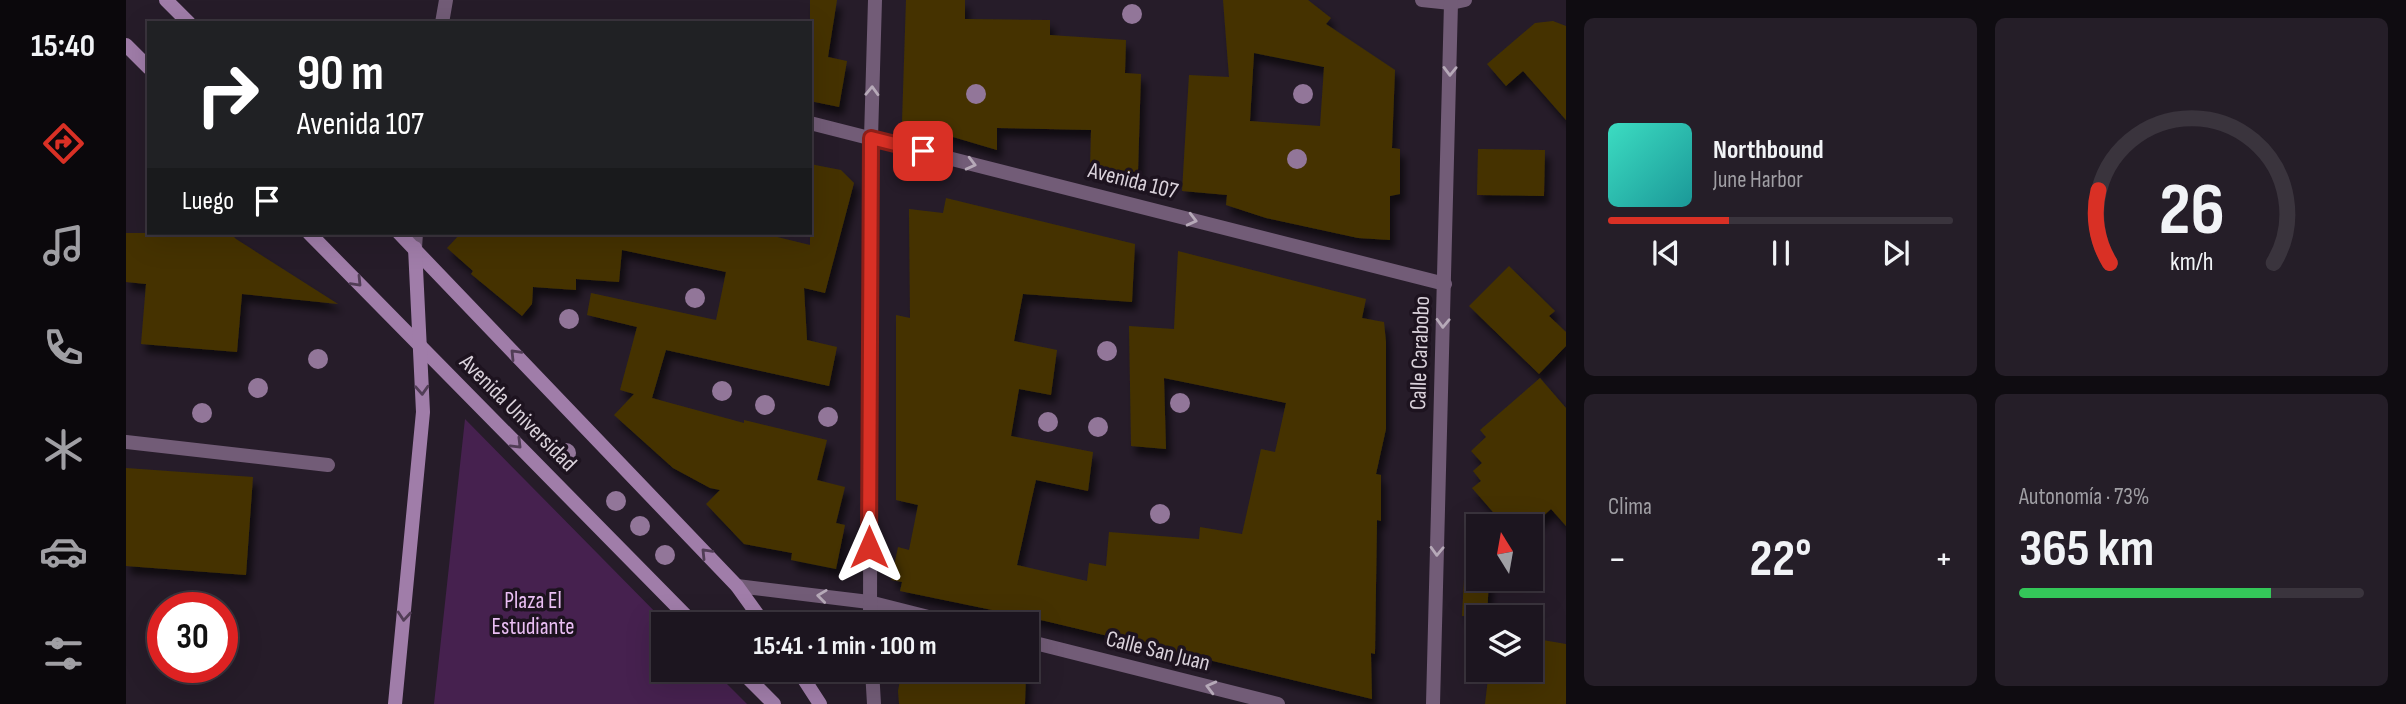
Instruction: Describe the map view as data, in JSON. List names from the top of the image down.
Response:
{
  "streets": {
    "street": [
      "Avenida 107",
      "Calle Carabobo",
      "Avenida Universidad",
      "Calle San Juan"
    ]
  },
  "crossings": [
    ["Avenida 107", "Calle Carabobo"]
  ],
  "one_way": ["Avenida 107", "Calle Carabobo", "Calle San Juan"],
  "parks": ["Plaza El Estudiante"],
  "north": "top",
  "page": {
    "tabs": "15:40",
    "turn": ["90 m", "Avenida 107"],
    "song": ["Northbound", "June Harbor"],
    "then": "Luego",
    "tile": [
      "Clima",
      ["Autonomía · 73%", "365 km"]
    ],
    "heat": ["−", "22°", "+"],
    "limit": "30",
    "trip": "15:41 · 1 min · 100 m",
    "gauge": ["26", "km/h"]
  }
}
